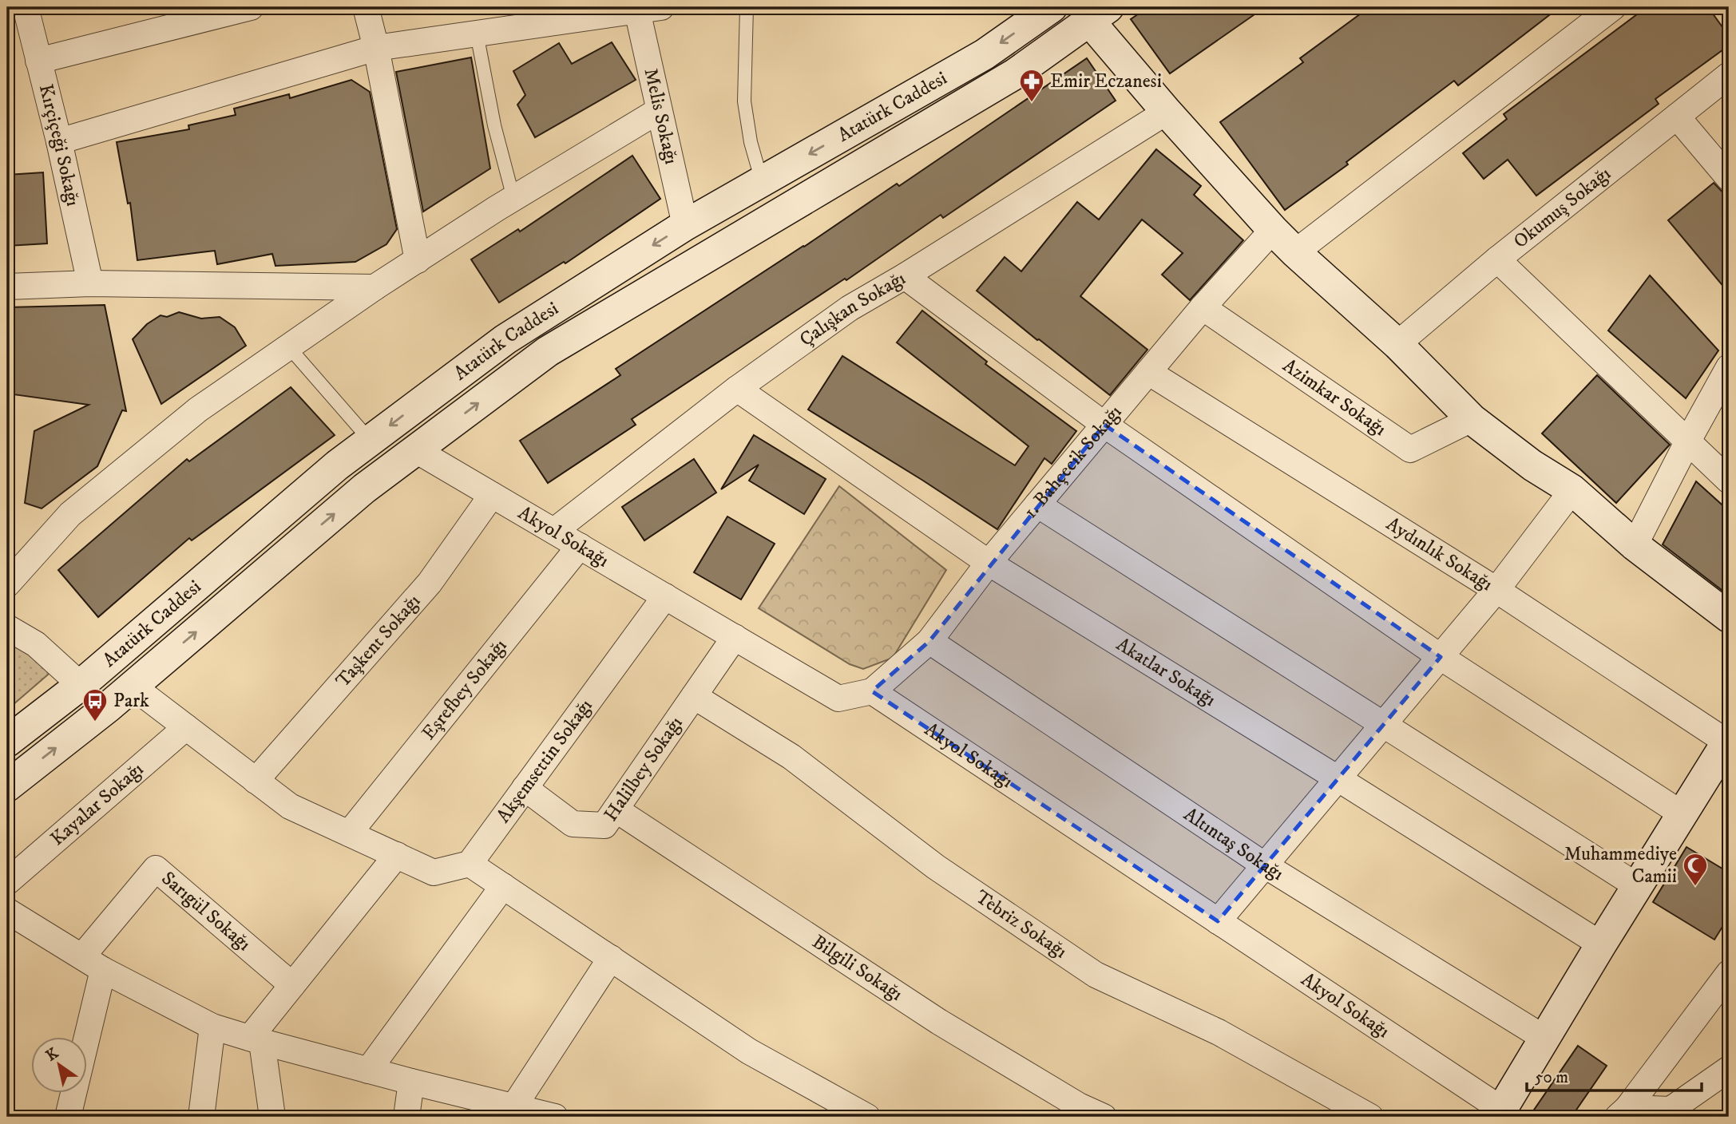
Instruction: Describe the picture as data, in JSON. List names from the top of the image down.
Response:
{
  "streets": {
    "main road": ["Atatürk Caddesi"],
    "street": [
      "Melis Sokağı",
      "Kırçiçeği Sokağı",
      "Okumuş Sokağı",
      "Çalışkan Sokağı",
      "Azimkar Sokağı",
      "1. Bahçecik Sokağı",
      "Akyol Sokağı",
      "Aydınlık Sokağı",
      "Taşkent Sokağı",
      "Akatlar Sokağı",
      "Eşrefbey Sokağı",
      "Akşemsettin Sokağı",
      "Halilbey Sokağı",
      "Kayalar Sokağı",
      "Altıntaş Sokağı",
      "Sarıgül Sokağı",
      "Tebriz Sokağı",
      "Bilgili Sokağı"
    ]
  },
  "crossings": [
    ["Atatürk Caddesi", "Melis Sokağı"],
    ["Çalışkan Sokağı", "Akyol Sokağı"],
    ["Çalışkan Sokağı", "Akatlar Sokağı"],
    ["Azimkar Sokağı", "1. Bahçecik Sokağı"],
    ["1. Bahçecik Sokağı", "Akyol Sokağı"],
    ["1. Bahçecik Sokağı", "Aydınlık Sokağı"],
    ["1. Bahçecik Sokağı", "Akatlar Sokağı"],
    ["1. Bahçecik Sokağı", "Altıntaş Sokağı"],
    ["Akyol Sokağı", "Taşkent Sokağı"],
    ["Akyol Sokağı", "Eşrefbey Sokağı"],
    ["Akyol Sokağı", "Akşemsettin Sokağı"],
    ["Akyol Sokağı", "Halilbey Sokağı"],
    ["Akşemsettin Sokağı", "Halilbey Sokağı"],
    ["Halilbey Sokağı", "Tebriz Sokağı"],
    ["Halilbey Sokağı", "Bilgili Sokağı"]
  ],
  "places": {
    "pharmacy": ["Emir Eczanesi"],
    "bus stop": ["Park"],
    "mosque": ["Muhammediye Camii"]
  },
  "scale_bar": "50 m",
  "north": "top left"
}
